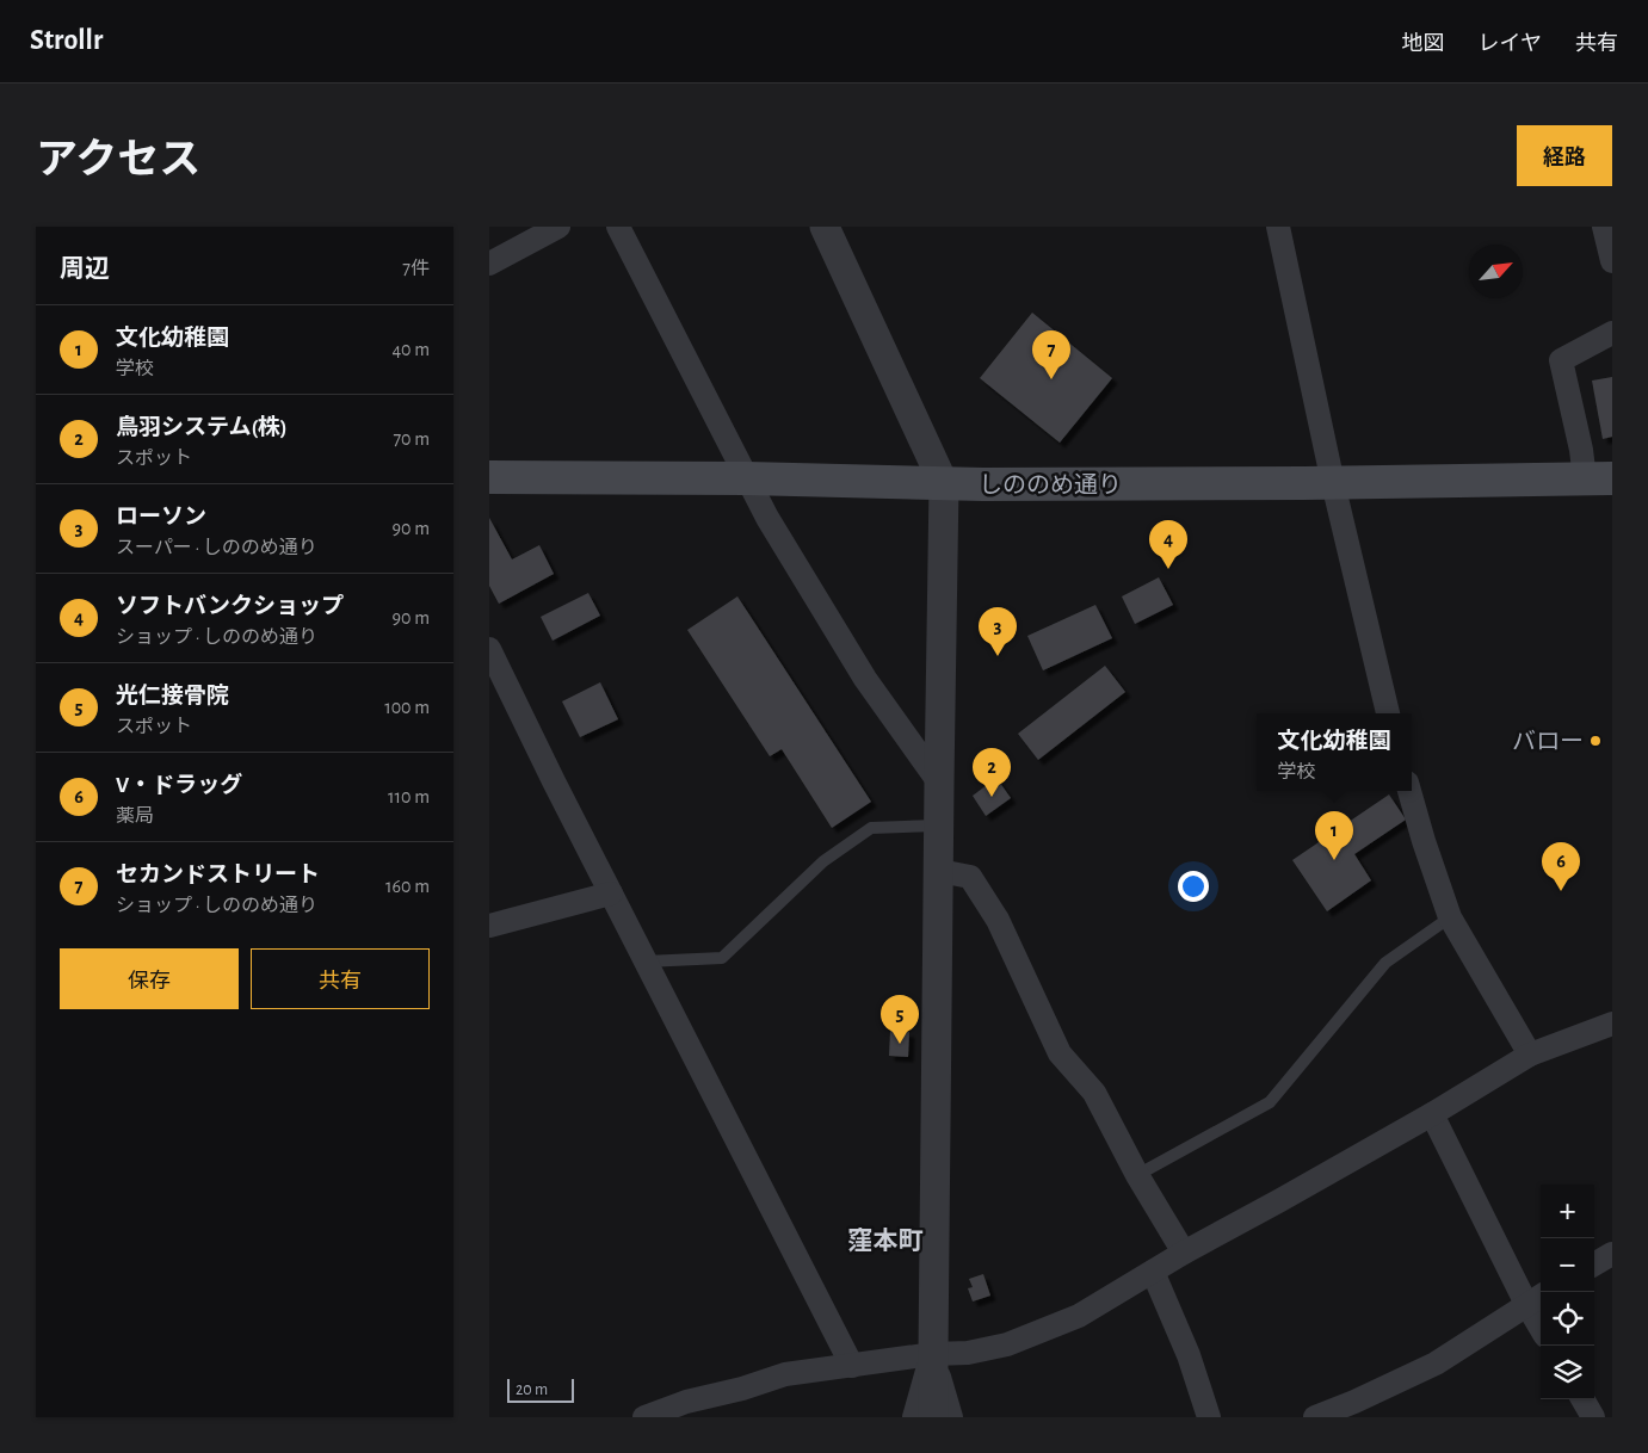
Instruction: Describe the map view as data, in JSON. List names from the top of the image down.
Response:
{
  "streets": {
    "main road": ["しののめ通り"]
  },
  "districts": ["窪本町"],
  "places": ["バロー"],
  "scale_bar": "20 m",
  "north": "top right",
  "page": {
    "header": "Strollr",
    "nav": ["地図", "レイヤ", "共有"],
    "title": "アクセス",
    "buttons": [
      "経路",
      ["保存", "共有"]
    ],
    "heading": ["周辺", "7件"],
    "list": [
      {
        "mark": "1",
        "name": "文化幼稚園",
        "note": "学校",
        "value": "40 m"
      },
      {
        "mark": "2",
        "name": "鳥羽システム(株)",
        "note": "スポット",
        "value": "70 m"
      },
      {
        "mark": "3",
        "name": "ローソン",
        "note": "スーパー · しののめ通り",
        "value": "90 m"
      },
      {
        "mark": "4",
        "name": "ソフトバンクショップ",
        "note": "ショップ · しののめ通り",
        "value": "90 m"
      },
      {
        "mark": "5",
        "name": "光仁接骨院",
        "note": "スポット",
        "value": "100 m"
      },
      {
        "mark": "6",
        "name": "V・ドラッグ",
        "note": "薬局",
        "value": "110 m"
      },
      {
        "mark": "7",
        "name": "セカンドストリート",
        "note": "ショップ · しののめ通り",
        "value": "160 m"
      }
    ],
    "pins": [
      "7",
      "4",
      "3",
      "2",
      "1",
      "6",
      "5"
    ],
    "popup": ["文化幼稚園", "学校"],
    "map_buttons": ["+", "−"],
    "scale": "20 m"
  }
}
